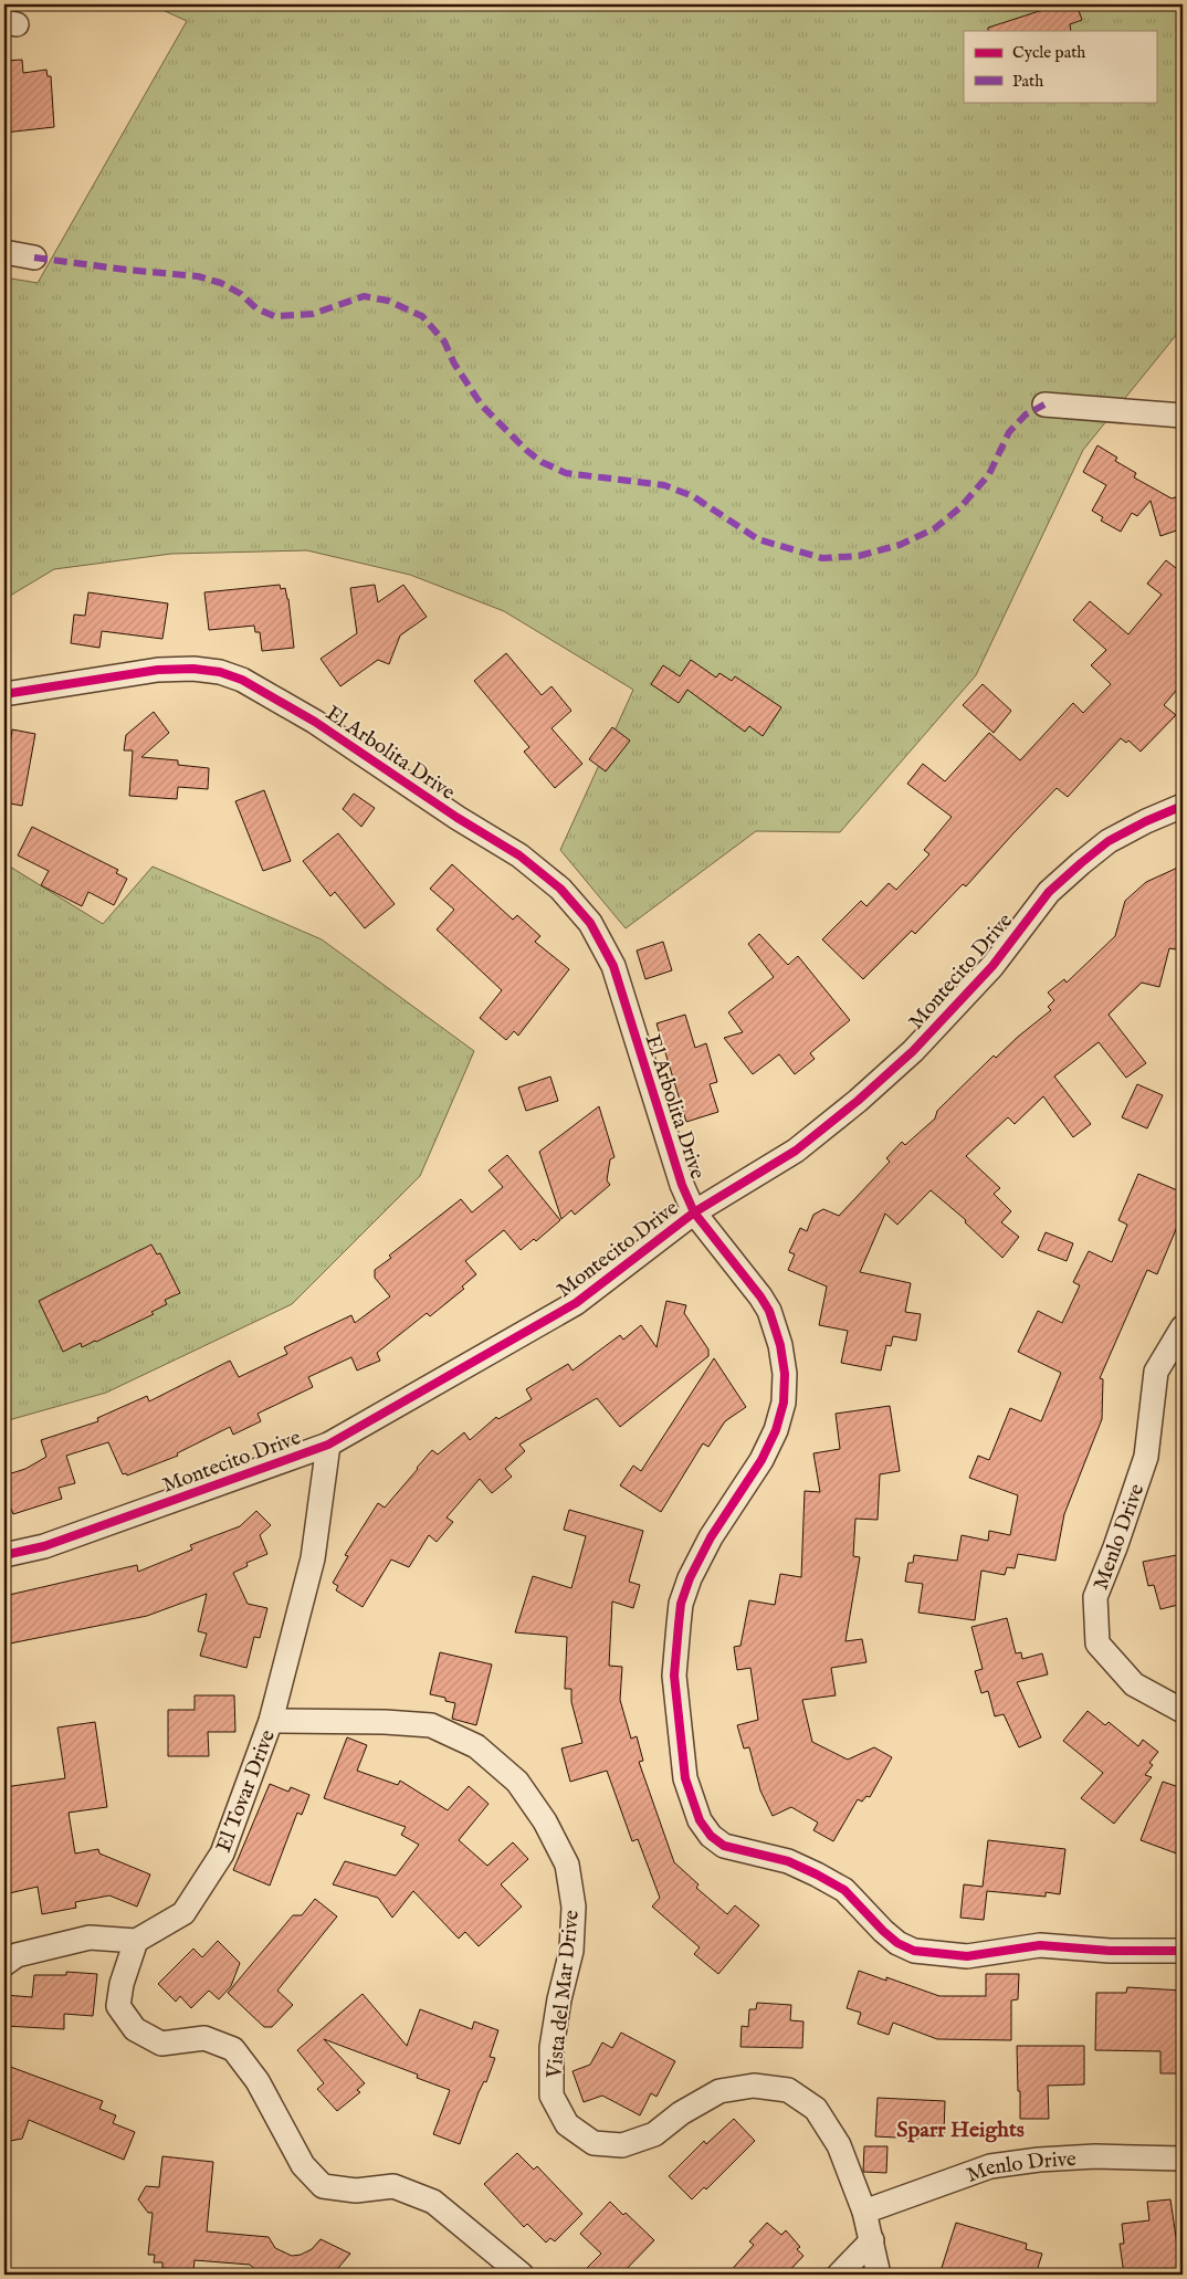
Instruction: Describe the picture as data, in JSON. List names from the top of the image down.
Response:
{
  "streets": {
    "street": [
      "El Arbolita Drive",
      "Montecito Drive",
      "Menlo Drive",
      "El Tovar Drive",
      "Vista del Mar Drive"
    ]
  },
  "crossings": [
    ["El Arbolita Drive", "Montecito Drive"],
    ["Montecito Drive", "El Tovar Drive"],
    ["Menlo Drive", "Vista del Mar Drive"],
    ["El Tovar Drive", "Vista del Mar Drive"]
  ],
  "districts": ["Sparr Heights"],
  "legend": ["Cycle path", "Path"]
}
